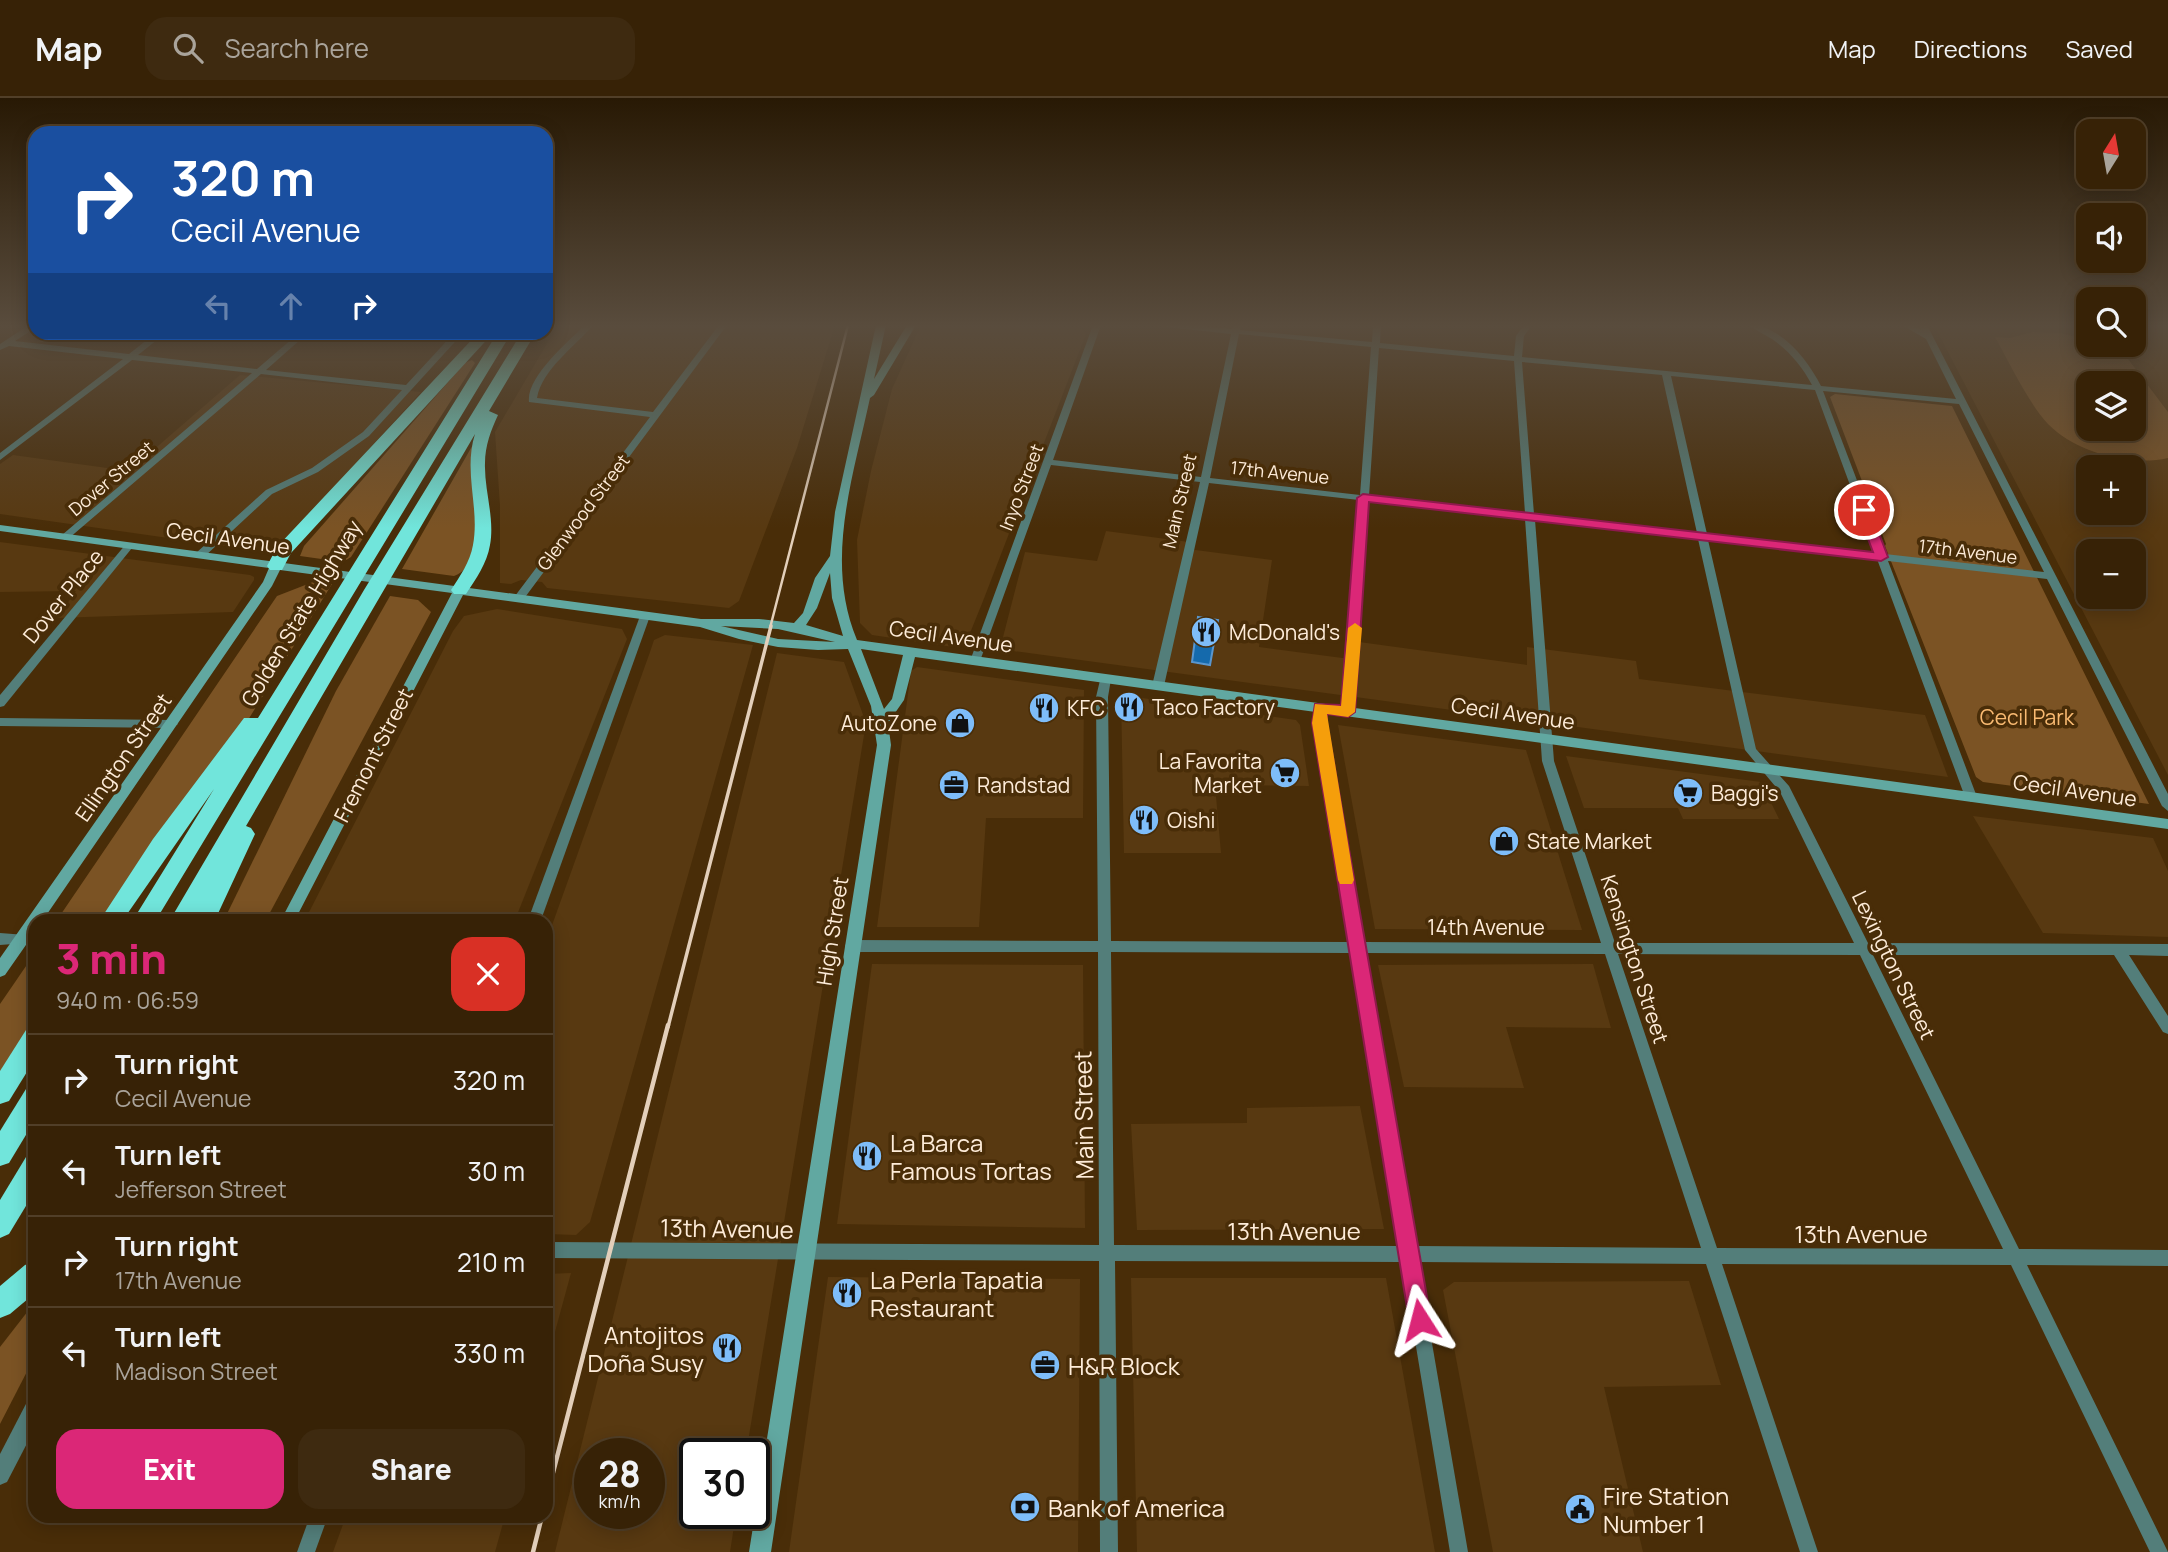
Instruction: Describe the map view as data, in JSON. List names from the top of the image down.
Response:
{
  "streets": {
    "highway": ["Golden State Highway"],
    "main road": [
      "Cecil Avenue",
      "Fremont Street",
      "Ellington Street",
      "High Street"
    ],
    "street": [
      "17th Avenue",
      "Dover Street",
      "Inyo Street",
      "Main Street",
      "Glenwood Street",
      "Dover Place",
      "14th Avenue",
      "Kensington Street",
      "Lexington Street",
      "13th Avenue"
    ]
  },
  "crossings": [
    ["17th Avenue", "Inyo Street"],
    ["17th Avenue", "Main Street"],
    ["17th Avenue", "Kensington Street"],
    ["17th Avenue", "Lexington Street"],
    ["Dover Street", "Cecil Avenue"],
    ["Inyo Street", "Cecil Avenue"],
    ["Main Street", "Cecil Avenue"],
    ["Main Street", "14th Avenue"],
    ["Main Street", "13th Avenue"],
    ["Glenwood Street", "Cecil Avenue"],
    ["Cecil Avenue", "Dover Place"],
    ["Cecil Avenue", "Fremont Street"],
    ["Cecil Avenue", "Ellington Street"],
    ["Cecil Avenue", "High Street"],
    ["Cecil Avenue", "Kensington Street"],
    ["Cecil Avenue", "Lexington Street"],
    ["14th Avenue", "High Street"],
    ["14th Avenue", "Kensington Street"],
    ["14th Avenue", "Lexington Street"],
    ["High Street", "13th Avenue"],
    ["Kensington Street", "13th Avenue"],
    ["Lexington Street", "13th Avenue"]
  ],
  "parks": ["Cecil Park"],
  "places": {
    "restaurant": [
      "McDonald's",
      "Taco Factory",
      "KFC",
      "Oishi",
      "La Barca Famous Tortas",
      "La Perla Tapatia Restaurant",
      "Antojitos Doña Susy"
    ],
    "shop": ["AutoZone", "State Market"],
    "supermarket": ["La Favorita Market", "Baggi's"],
    "office": ["Randstad", "H&R Block"],
    "bank": ["Bank of America"],
    "public building": ["Fire Station Number 1"]
  },
  "north": "top",
  "page": {
    "header": "Map",
    "search": "Search here",
    "nav": ["Map", "Directions", "Saved"],
    "map_buttons": ["+", "−"],
    "turn": ["320 m", "Cecil Avenue"],
    "heading": ["3 min", "940 m · 06:59"],
    "list": [
      {
        "name": "Turn right",
        "note": "Cecil Avenue",
        "value": "320 m"
      },
      {
        "name": "Turn left",
        "note": "Jefferson Street",
        "value": "30 m"
      },
      {
        "name": "Turn right",
        "note": "17th Avenue",
        "value": "210 m"
      },
      {
        "name": "Turn left",
        "note": "Madison Street",
        "value": "330 m"
      }
    ],
    "buttons": ["Exit", "Share"],
    "speed": "28 km/h",
    "limit": "30"
  }
}
